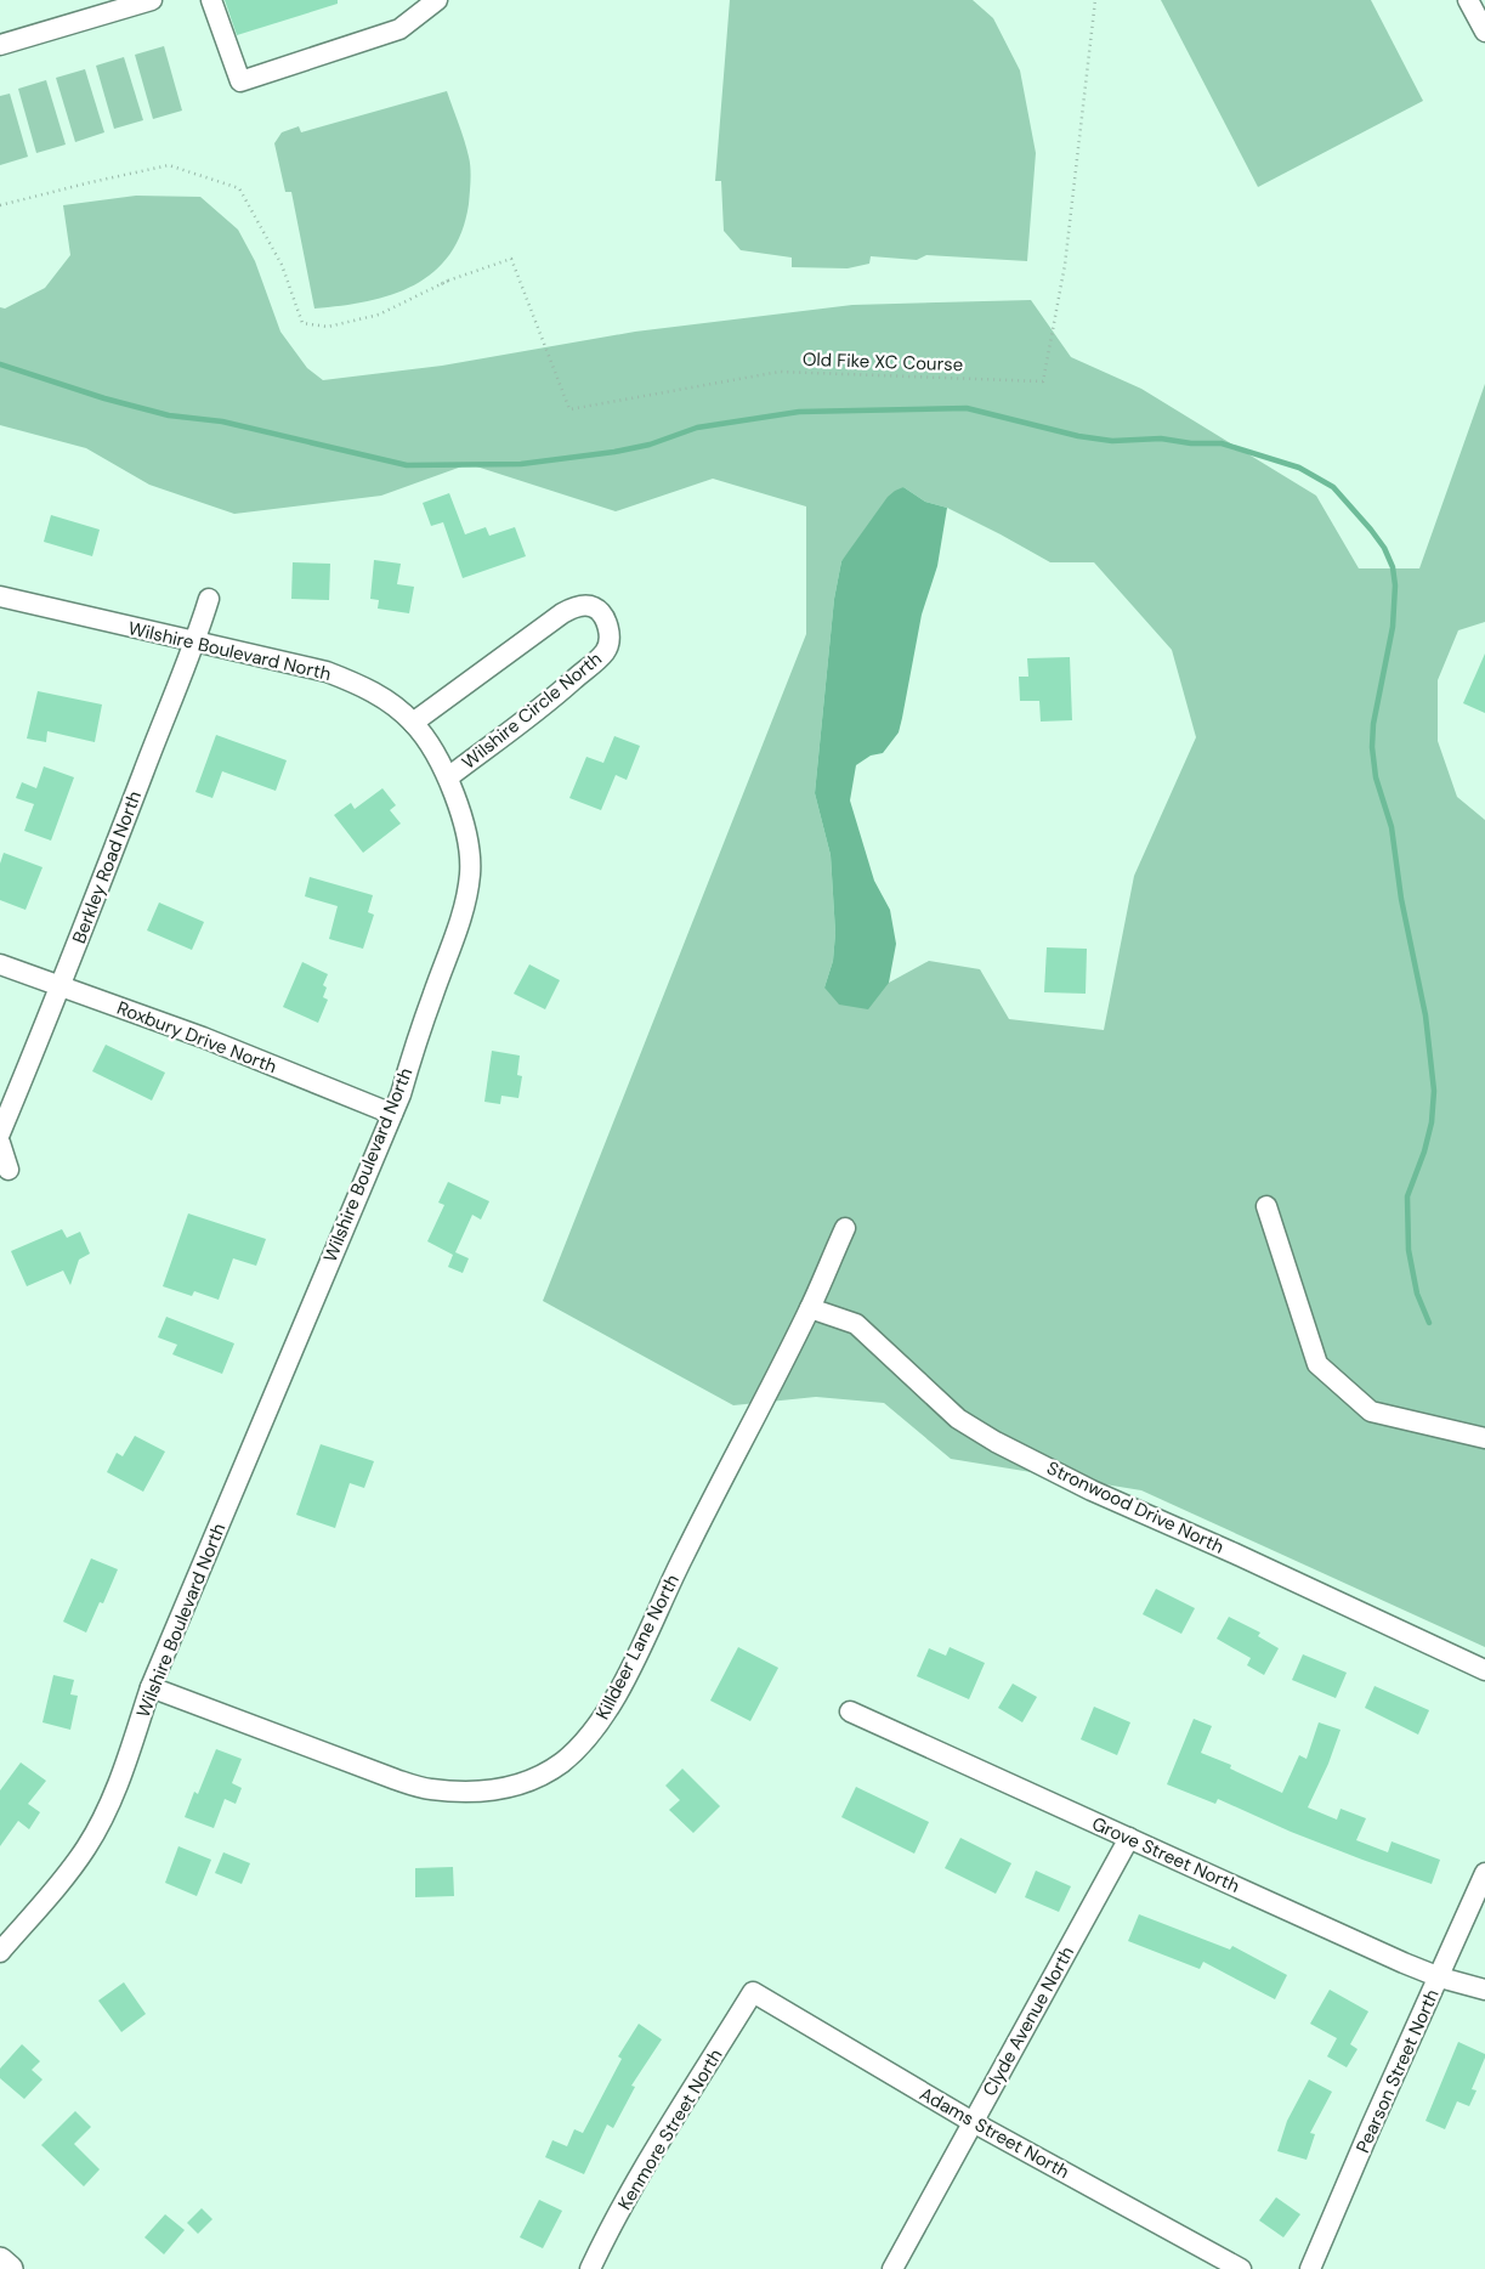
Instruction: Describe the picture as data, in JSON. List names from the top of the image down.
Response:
{
  "streets": {
    "street": [
      "Wilshire Boulevard North",
      "Wilshire Circle North",
      "Berkley Road North",
      "Roxbury Drive North",
      "Stronwood Drive North",
      "Killdeer Lane North",
      "Grove Street North",
      "Clyde Avenue North",
      "Pearson Street North",
      "Kenmore Street North",
      "Adams Street North"
    ],
    "path": ["Old Fike XC Course"]
  },
  "crossings": [
    ["Wilshire Boulevard North", "Wilshire Circle North"],
    ["Wilshire Boulevard North", "Berkley Road North"],
    ["Wilshire Boulevard North", "Roxbury Drive North"],
    ["Wilshire Boulevard North", "Killdeer Lane North"],
    ["Berkley Road North", "Roxbury Drive North"],
    ["Stronwood Drive North", "Killdeer Lane North"],
    ["Grove Street North", "Clyde Avenue North"],
    ["Grove Street North", "Pearson Street North"],
    ["Clyde Avenue North", "Adams Street North"],
    ["Kenmore Street North", "Adams Street North"]
  ]
}
